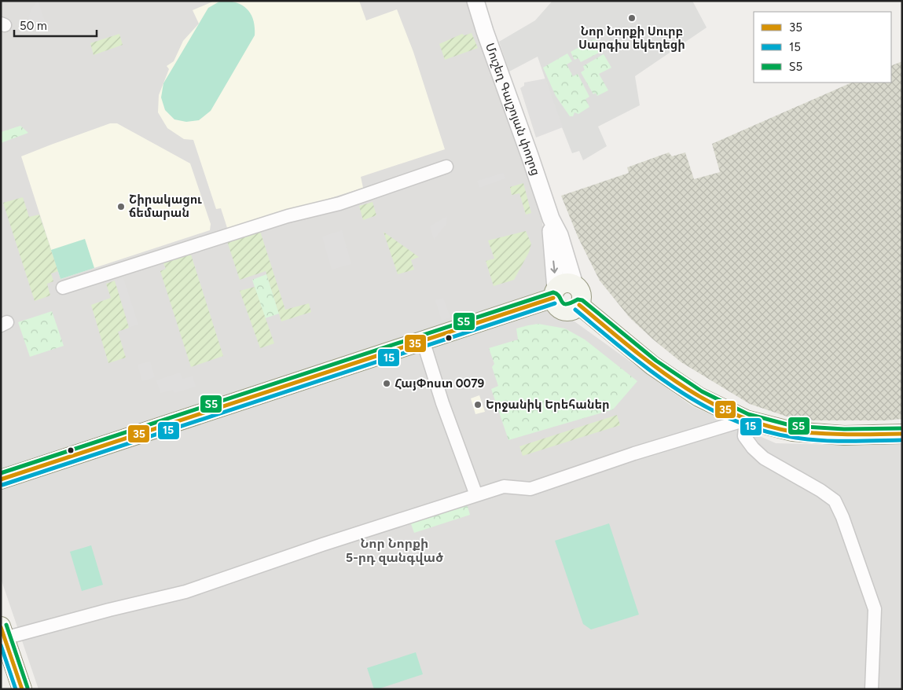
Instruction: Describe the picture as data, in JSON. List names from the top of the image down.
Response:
{
  "streets": {
    "street": ["Մուշեղ Գալշոյան փողոց"]
  },
  "districts": ["Նոր Նորքի 5-րդ զանգված"],
  "places": [
    "Նոր Նորքի Սուրբ Սարգիս եկեղեցի",
    "Շիրակացու ճեմարան",
    "ՀայՓոստ 0079",
    "Երջանիկ Երեհաներ"
  ],
  "lines": ["transit line Տ5", "transit line 35", "transit line 15"],
  "legend": ["35", "15", "Տ5"],
  "scale_bar": "50 m"
}
